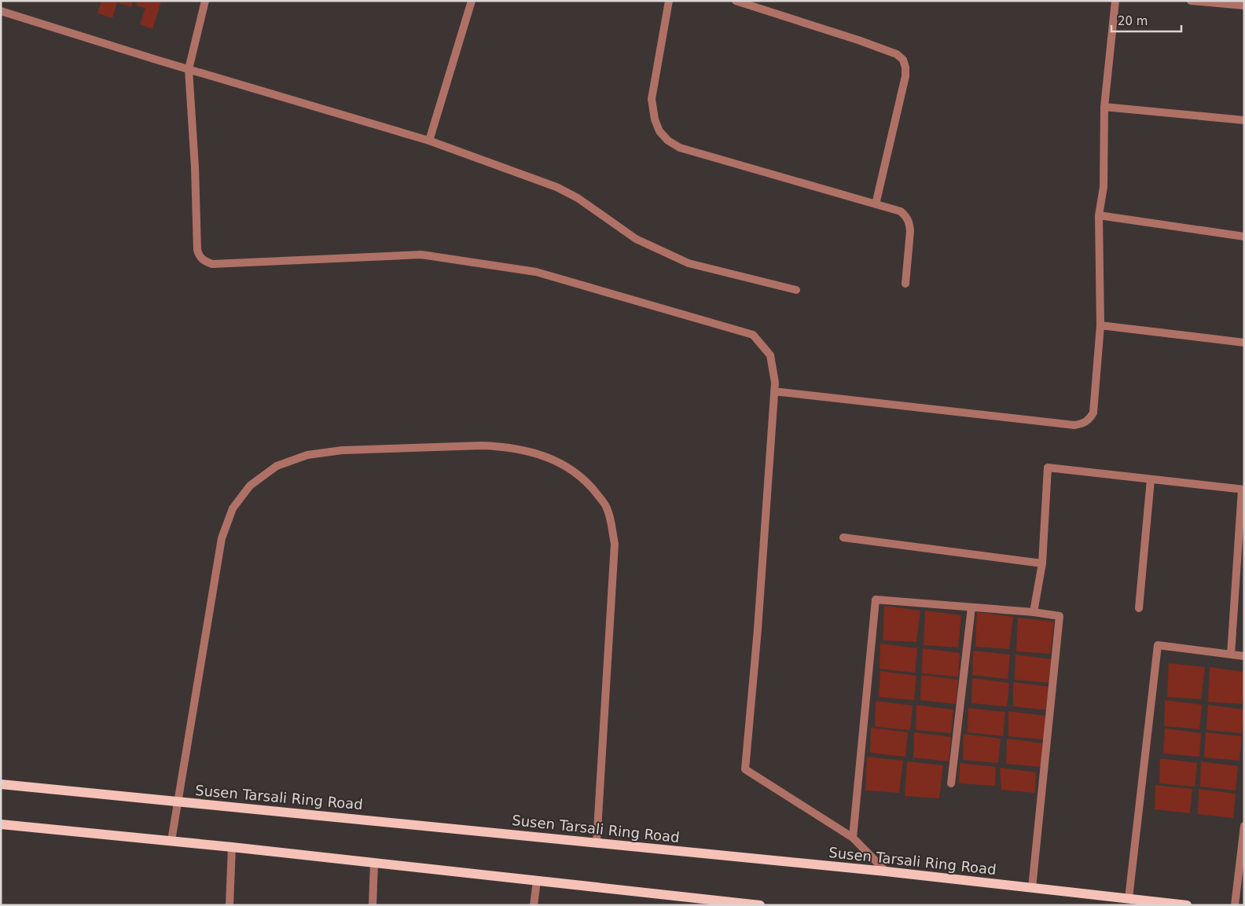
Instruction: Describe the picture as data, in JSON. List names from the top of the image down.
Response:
{
  "streets": {
    "main road": ["Susen Tarsali Ring Road"]
  },
  "scale_bar": "20 m"
}
